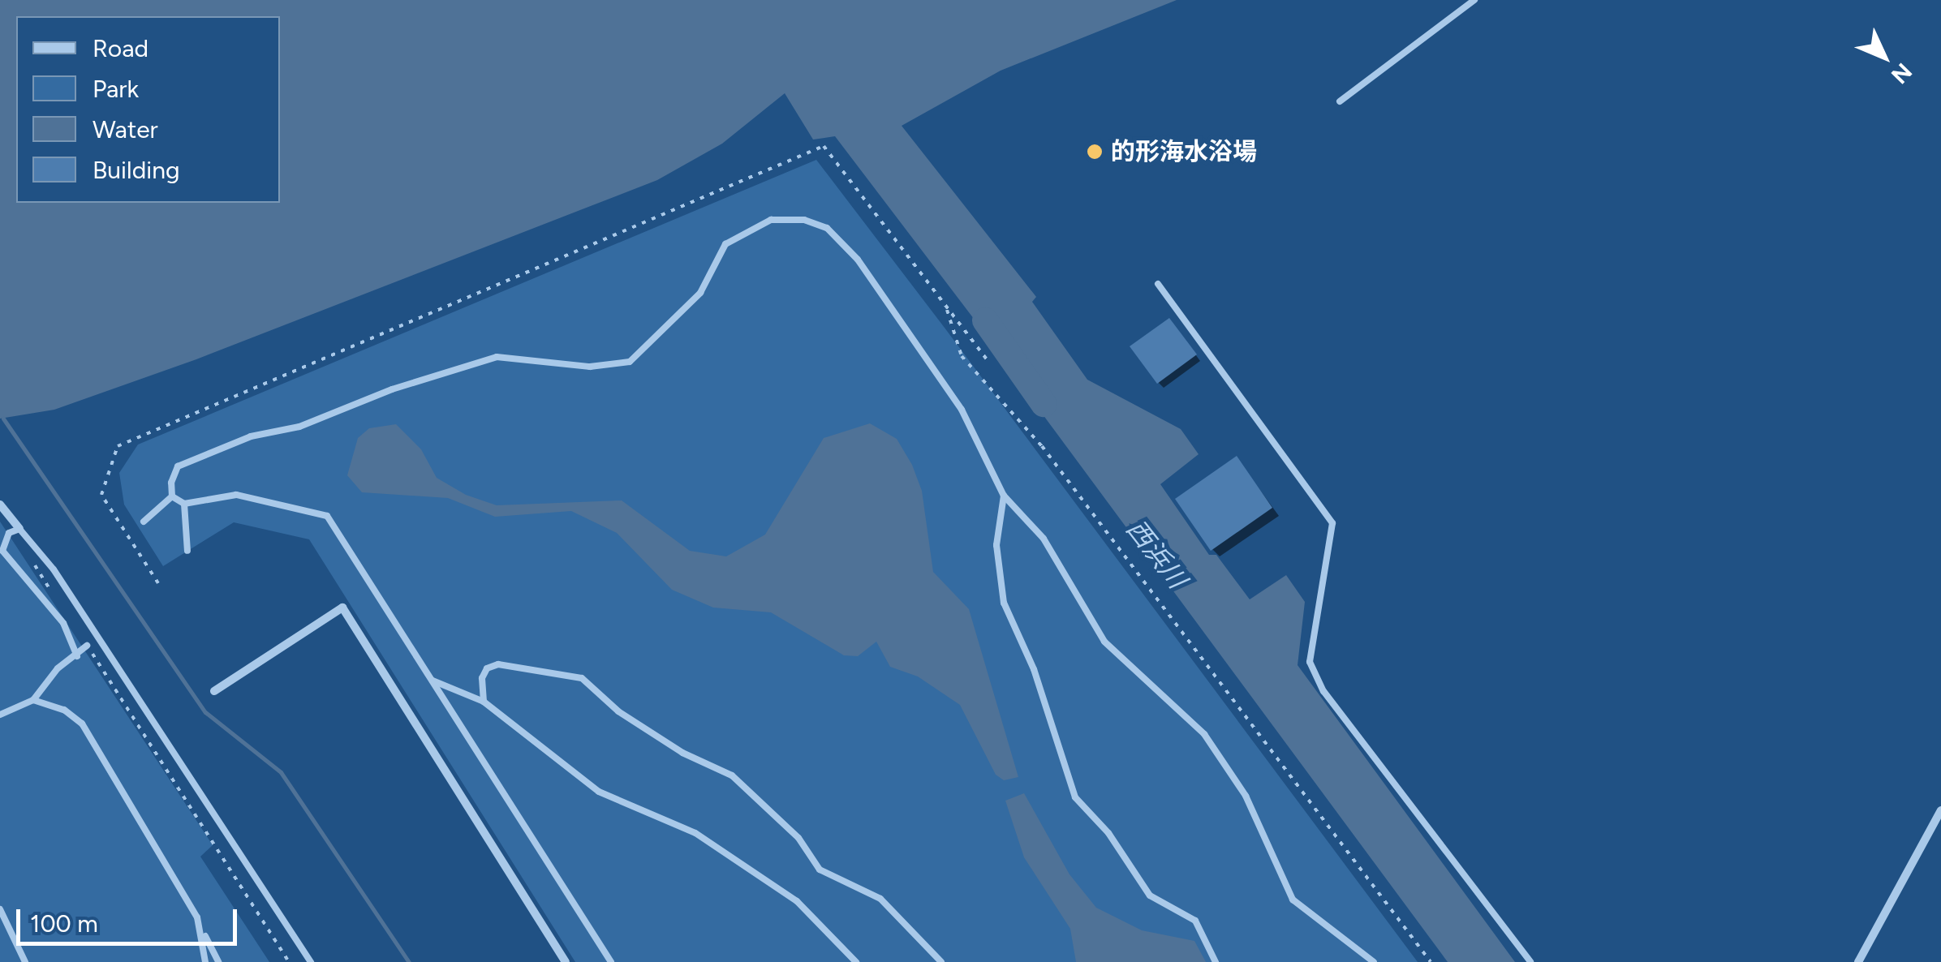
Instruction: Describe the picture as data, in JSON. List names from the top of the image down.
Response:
{
  "water": ["西浜川"],
  "places": ["的形海水浴場"],
  "legend": [
    "Road",
    "Park",
    "Water",
    "Building"
  ],
  "scale_bar": "100 m",
  "north": "bottom right"
}
